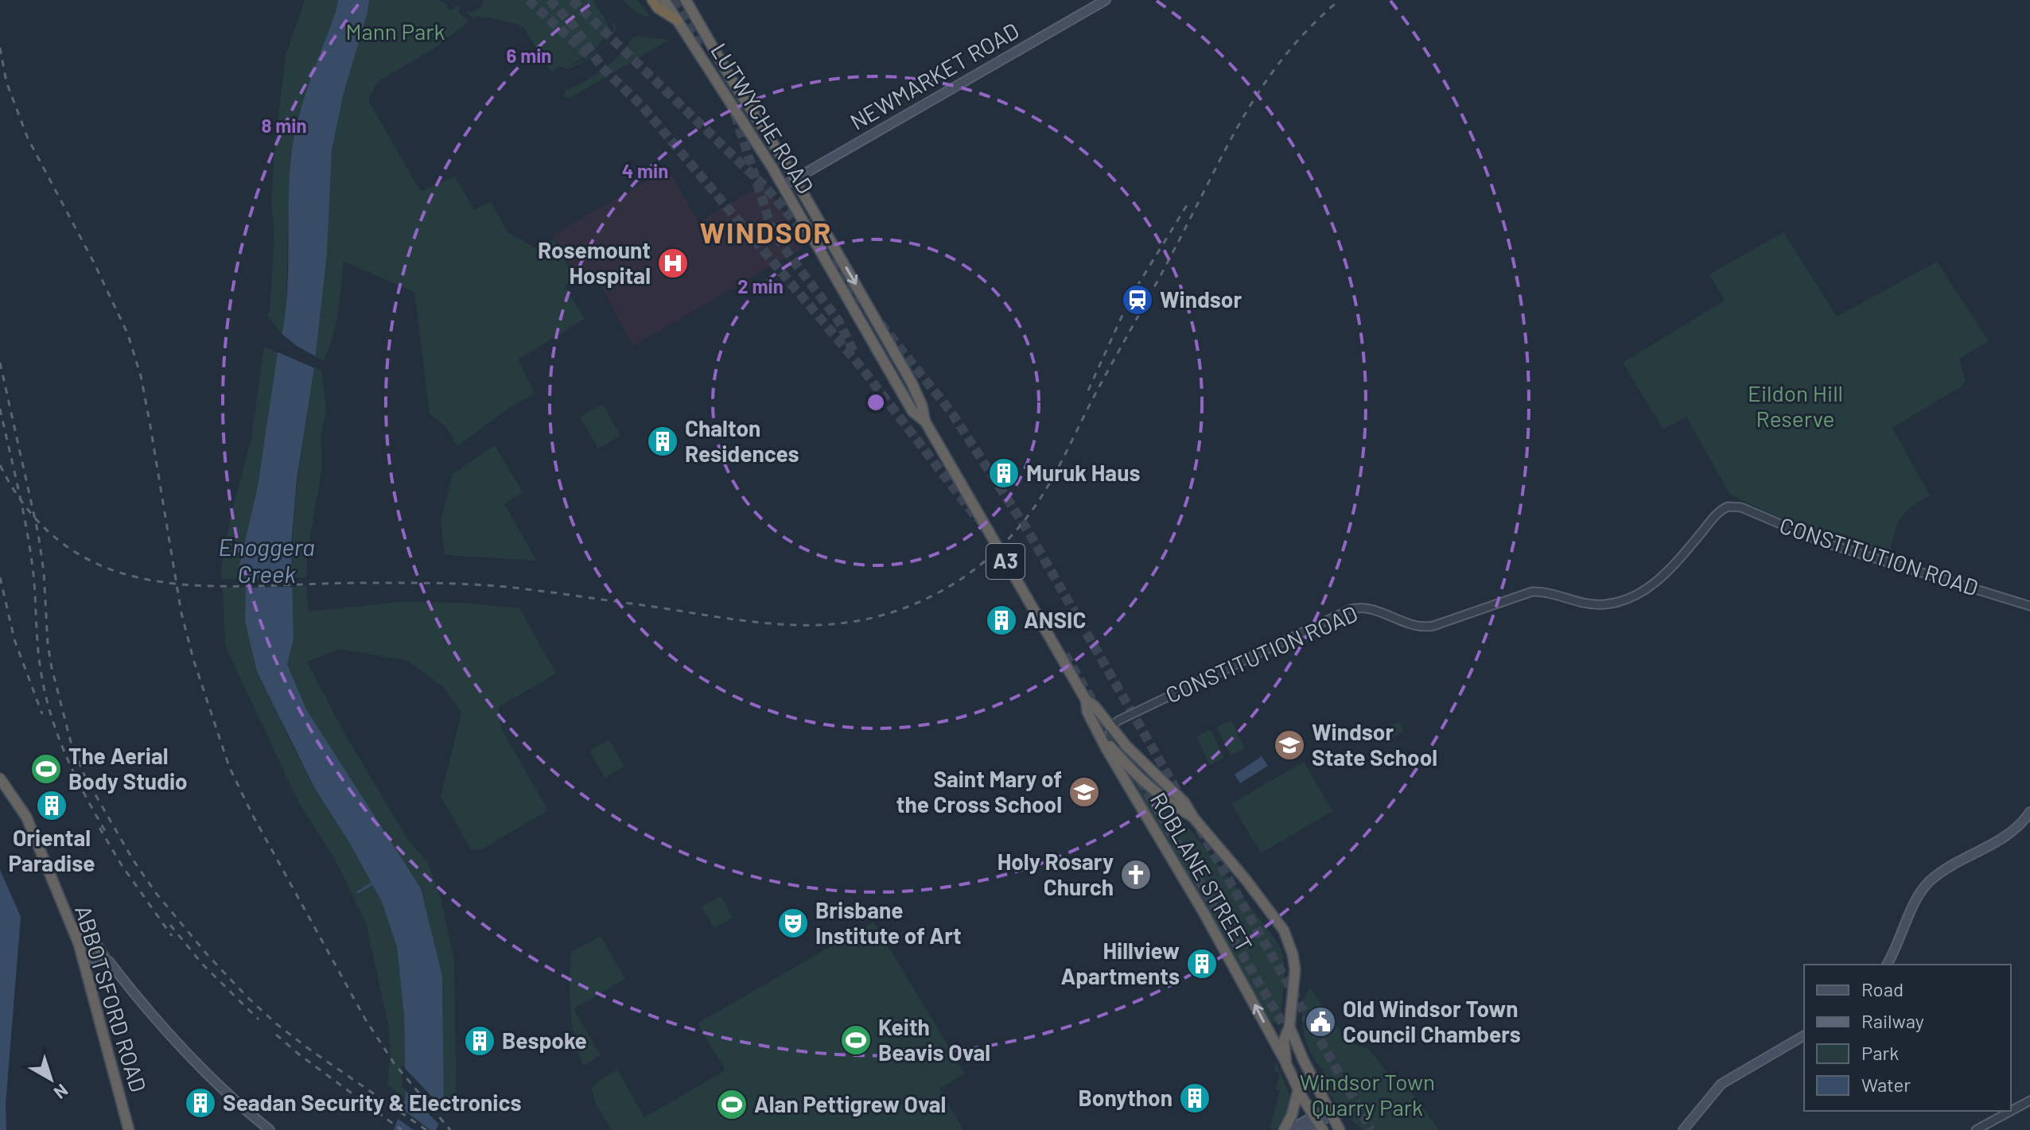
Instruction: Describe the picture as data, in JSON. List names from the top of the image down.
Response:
{
  "streets": {
    "highway": [
      "LUTWYCHE ROAD",
      "A3",
      "ROBLANE STREET",
      "ABBOTSFORD ROAD"
    ],
    "main road": ["NEWMARKET ROAD"],
    "street": ["CONSTITUTION ROAD"]
  },
  "crossings": [
    ["NEWMARKET ROAD", "LUTWYCHE ROAD"],
    ["LUTWYCHE ROAD", "CONSTITUTION ROAD"],
    ["LUTWYCHE ROAD", "ROBLANE STREET"]
  ],
  "one_way": ["ROBLANE STREET"],
  "districts": ["WINDSOR"],
  "water": ["Enoggera Creek"],
  "parks": ["Mann Park", "Eildon Hill Reserve", "Windsor Town Quarry Park"],
  "places": {
    "hospital": ["Rosemount Hospital"],
    "station": ["Windsor"],
    "building": [
      "Chalton Residences",
      "Muruk Haus",
      "ANSIC",
      "Oriental Paradise",
      "Hillview Apartments",
      "Bespoke",
      "Bonython",
      "Seadan Security & Electronics"
    ],
    "school or university": ["Windsor State School", "Saint Mary of the Cross School"],
    "sports": ["The Aerial Body Studio", "Keith Beavis Oval", "Alan Pettigrew Oval"],
    "church": ["Holy Rosary Church"],
    "theatre": ["Brisbane Institute of Art"],
    "public building": ["Old Windsor Town Council Chambers"]
  },
  "legend": [
    "Road",
    "Railway",
    "Park",
    "Water"
  ],
  "north": "bottom right",
  "rings": [
    "6 min",
    "8 min",
    "4 min",
    "2 min"
  ]
}
